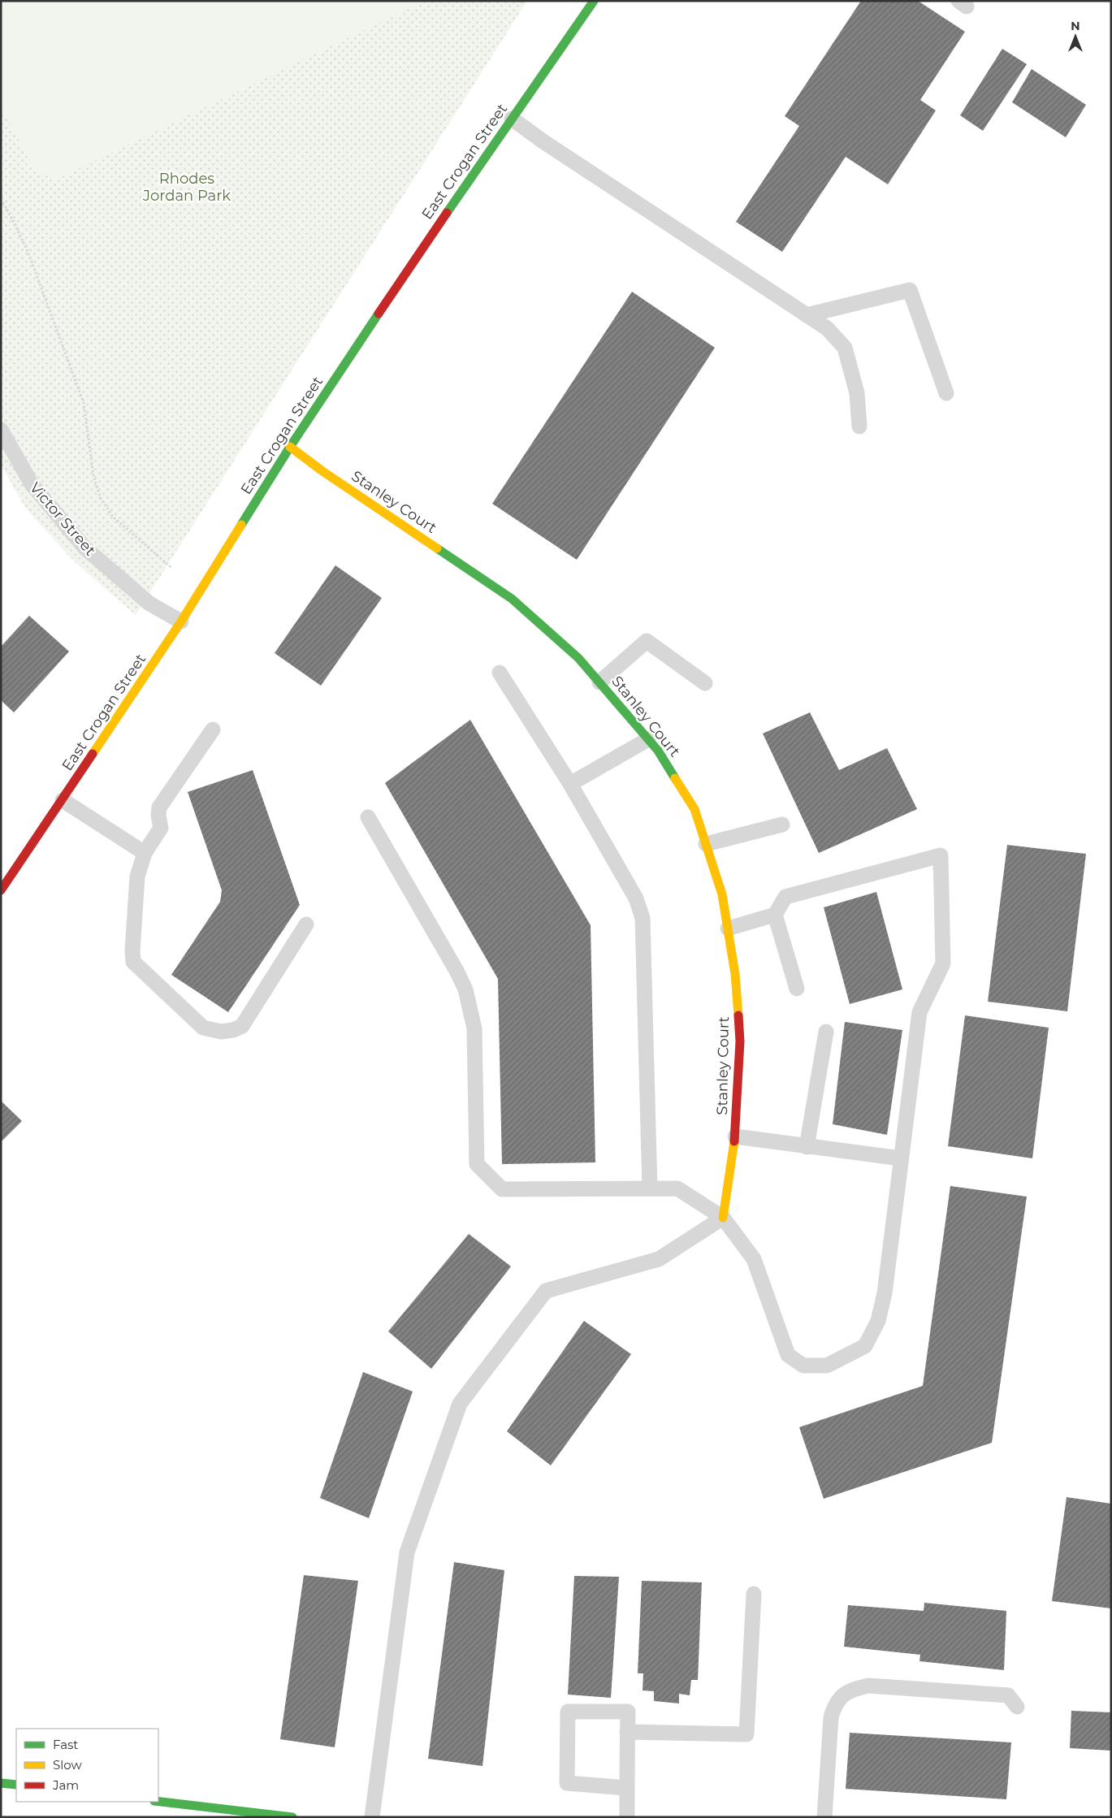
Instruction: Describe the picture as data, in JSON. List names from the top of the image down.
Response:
{
  "streets": {
    "street": ["East Crogan Street", "Stanley Court"],
    "lane": ["Victor Street"]
  },
  "crossings": [
    ["East Crogan Street", "Stanley Court"],
    ["East Crogan Street", "Victor Street"]
  ],
  "parks": ["Rhodes Jordan Park"],
  "legend": ["Fast", "Slow", "Jam"],
  "north": "top"
}
